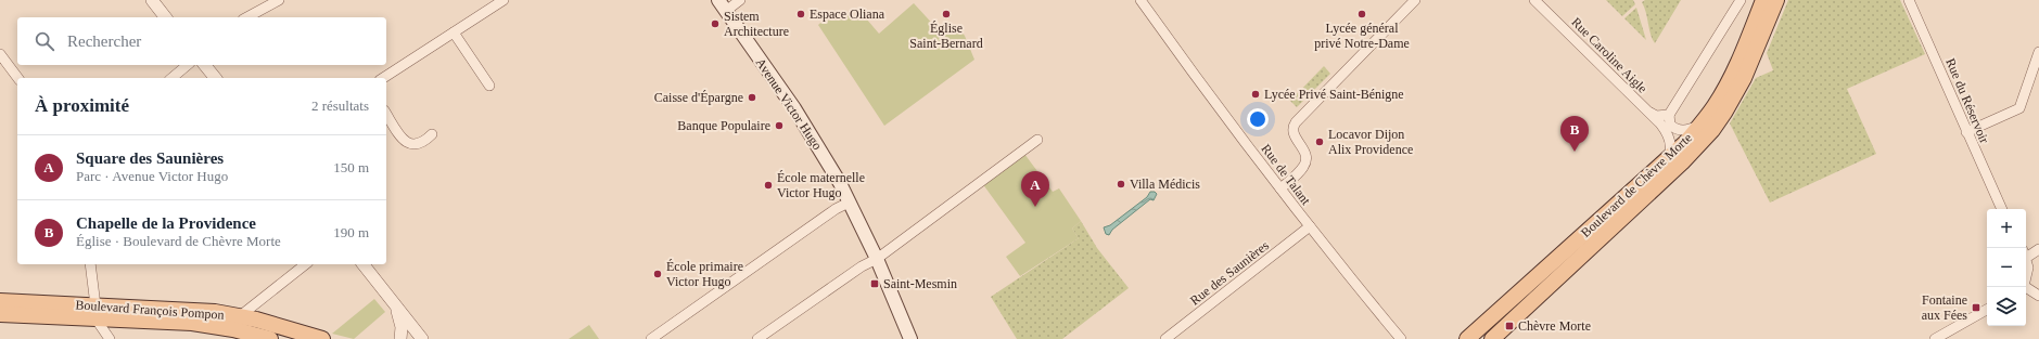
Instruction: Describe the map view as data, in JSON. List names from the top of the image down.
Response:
{
  "streets": {
    "main road": ["Avenue Victor Hugo", "Boulevard de Chèvre Morte", "Boulevard François Pompon"],
    "street": [
      "Rue Caroline Aigle",
      "Rue du Réservoir",
      "Rue de Talant",
      "Rue des Saunières"
    ]
  },
  "crossings": [
    ["Rue Caroline Aigle", "Boulevard de Chèvre Morte"],
    ["Rue de Talant", "Rue des Saunières"]
  ],
  "places": {
    "other": [
      "Espace Oliana",
      "Église Saint-Bernard",
      "Lycée général privé Notre-Dame",
      "Sistem Architecture",
      "Lycée Privé Saint-Bénigne",
      "Caisse d'Épargne",
      "Banque Populaire",
      "Locavor Dijon Alix Providence",
      "Villa Médicis",
      "École maternelle Victor Hugo",
      "École primaire Victor Hugo"
    ],
    "transit": ["Saint-Mesmin", "Fontaine aux Fées", "Chèvre Morte"]
  },
  "page": {
    "search": "Rechercher",
    "heading": ["À proximité", "2 résultats"],
    "pins": ["B", "A"],
    "list": [
      {
        "mark": "A",
        "name": "Square des Saunières",
        "note": "Parc · Avenue Victor Hugo",
        "value": "150 m"
      },
      {
        "mark": "B",
        "name": "Chapelle de la Providence",
        "note": "Église · Boulevard de Chèvre Morte",
        "value": "190 m"
      }
    ],
    "map_buttons": ["+", "−"]
  }
}
